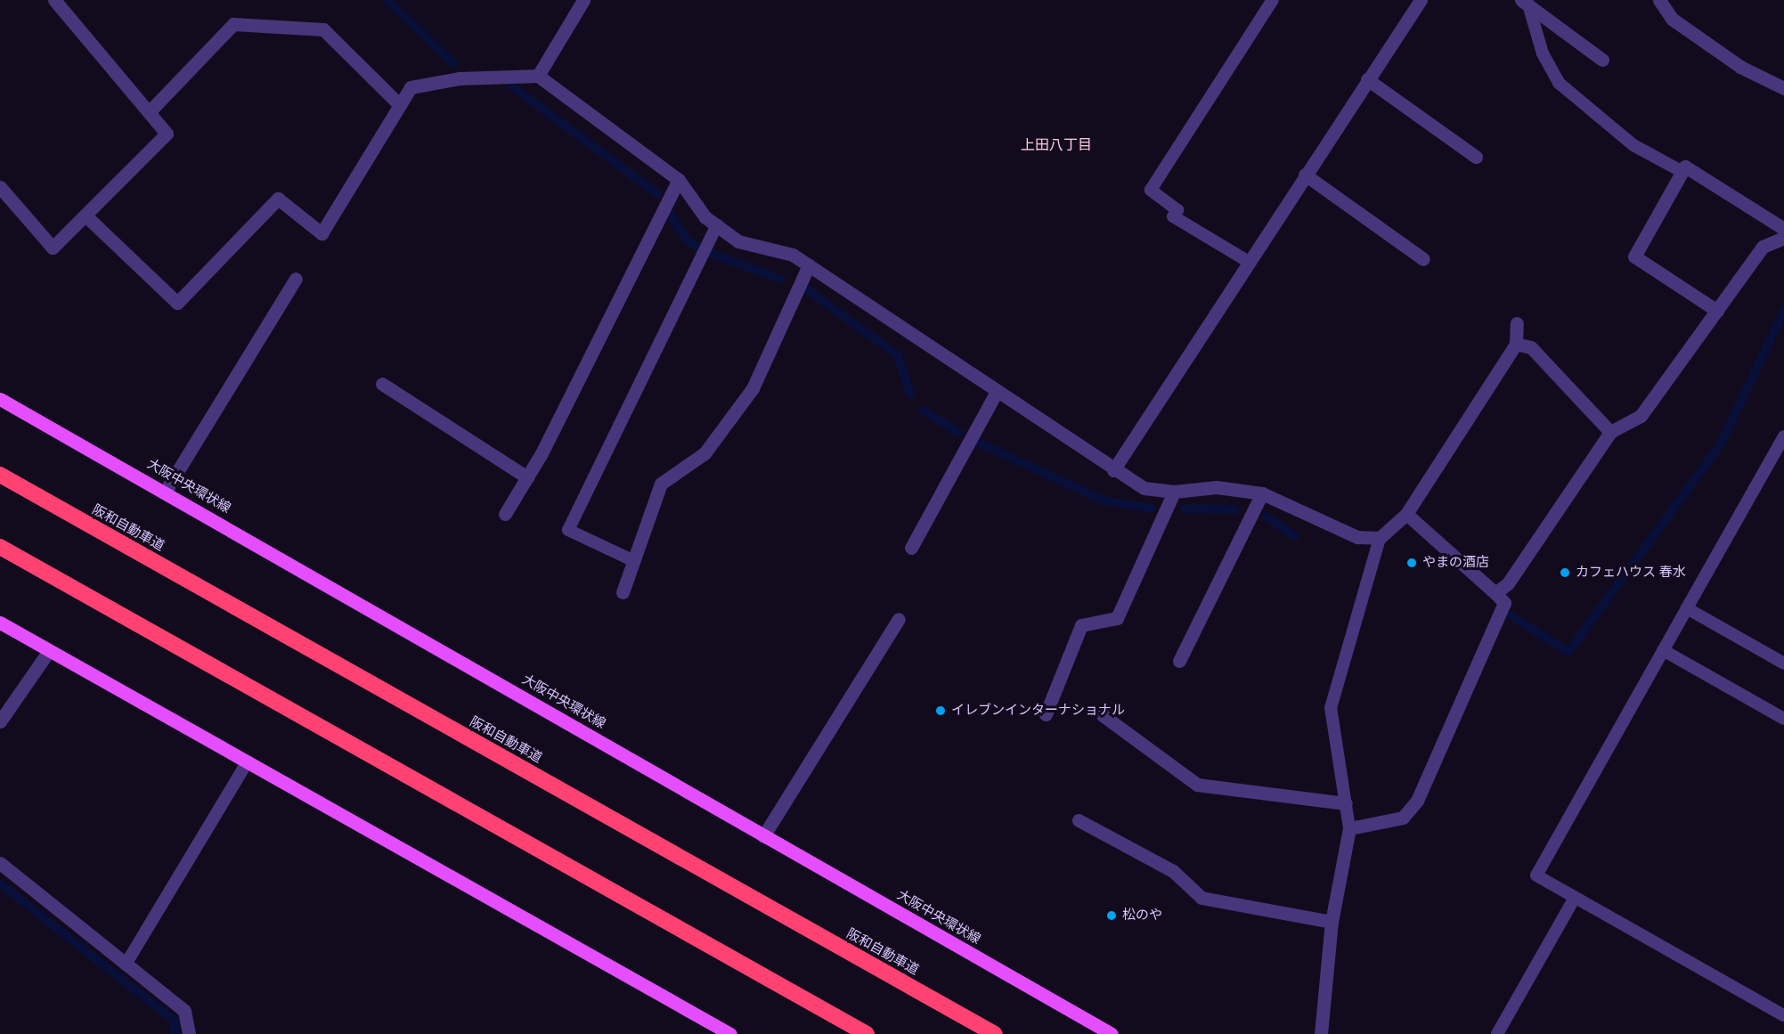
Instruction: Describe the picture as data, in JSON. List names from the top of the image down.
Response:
{
  "streets": {
    "highway": ["阪和自動車道"],
    "main road": ["大阪中央環状線"]
  },
  "districts": ["上田八丁目"],
  "places": [
    "やまの酒店",
    "カフェハウス 春水",
    "イレブンインターナショナル",
    "松のや"
  ]
}
